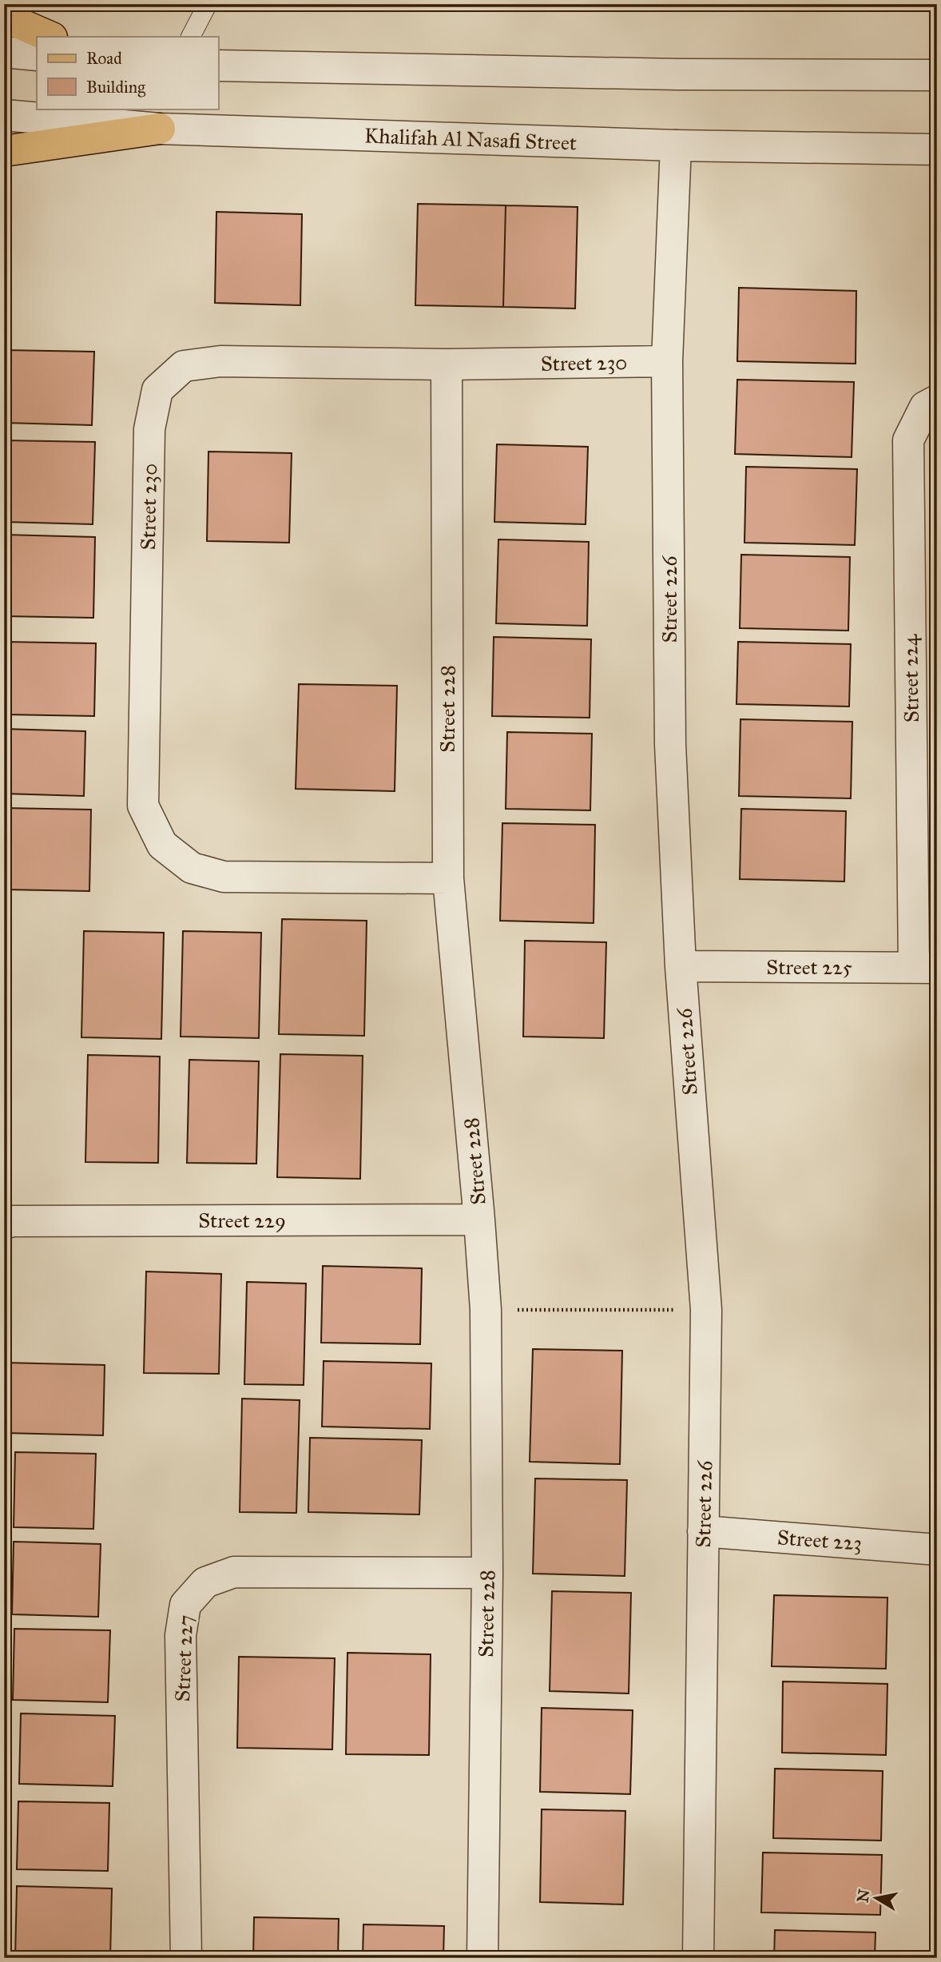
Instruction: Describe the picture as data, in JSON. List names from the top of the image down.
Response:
{
  "streets": {
    "street": [
      "Khalifah Al Nasafi Street",
      "Street 230",
      "Street 226",
      "Street 224",
      "Street 228",
      "Street 225",
      "Street 229",
      "Street 223",
      "Street 227"
    ]
  },
  "crossings": [
    ["Khalifah Al Nasafi Street", "Street 226"],
    ["Street 230", "Street 226"],
    ["Street 230", "Street 228"],
    ["Street 226", "Street 225"],
    ["Street 226", "Street 223"],
    ["Street 224", "Street 225"],
    ["Street 228", "Street 229"],
    ["Street 228", "Street 227"]
  ],
  "legend": ["Road", "Building"],
  "north": "left"
}
